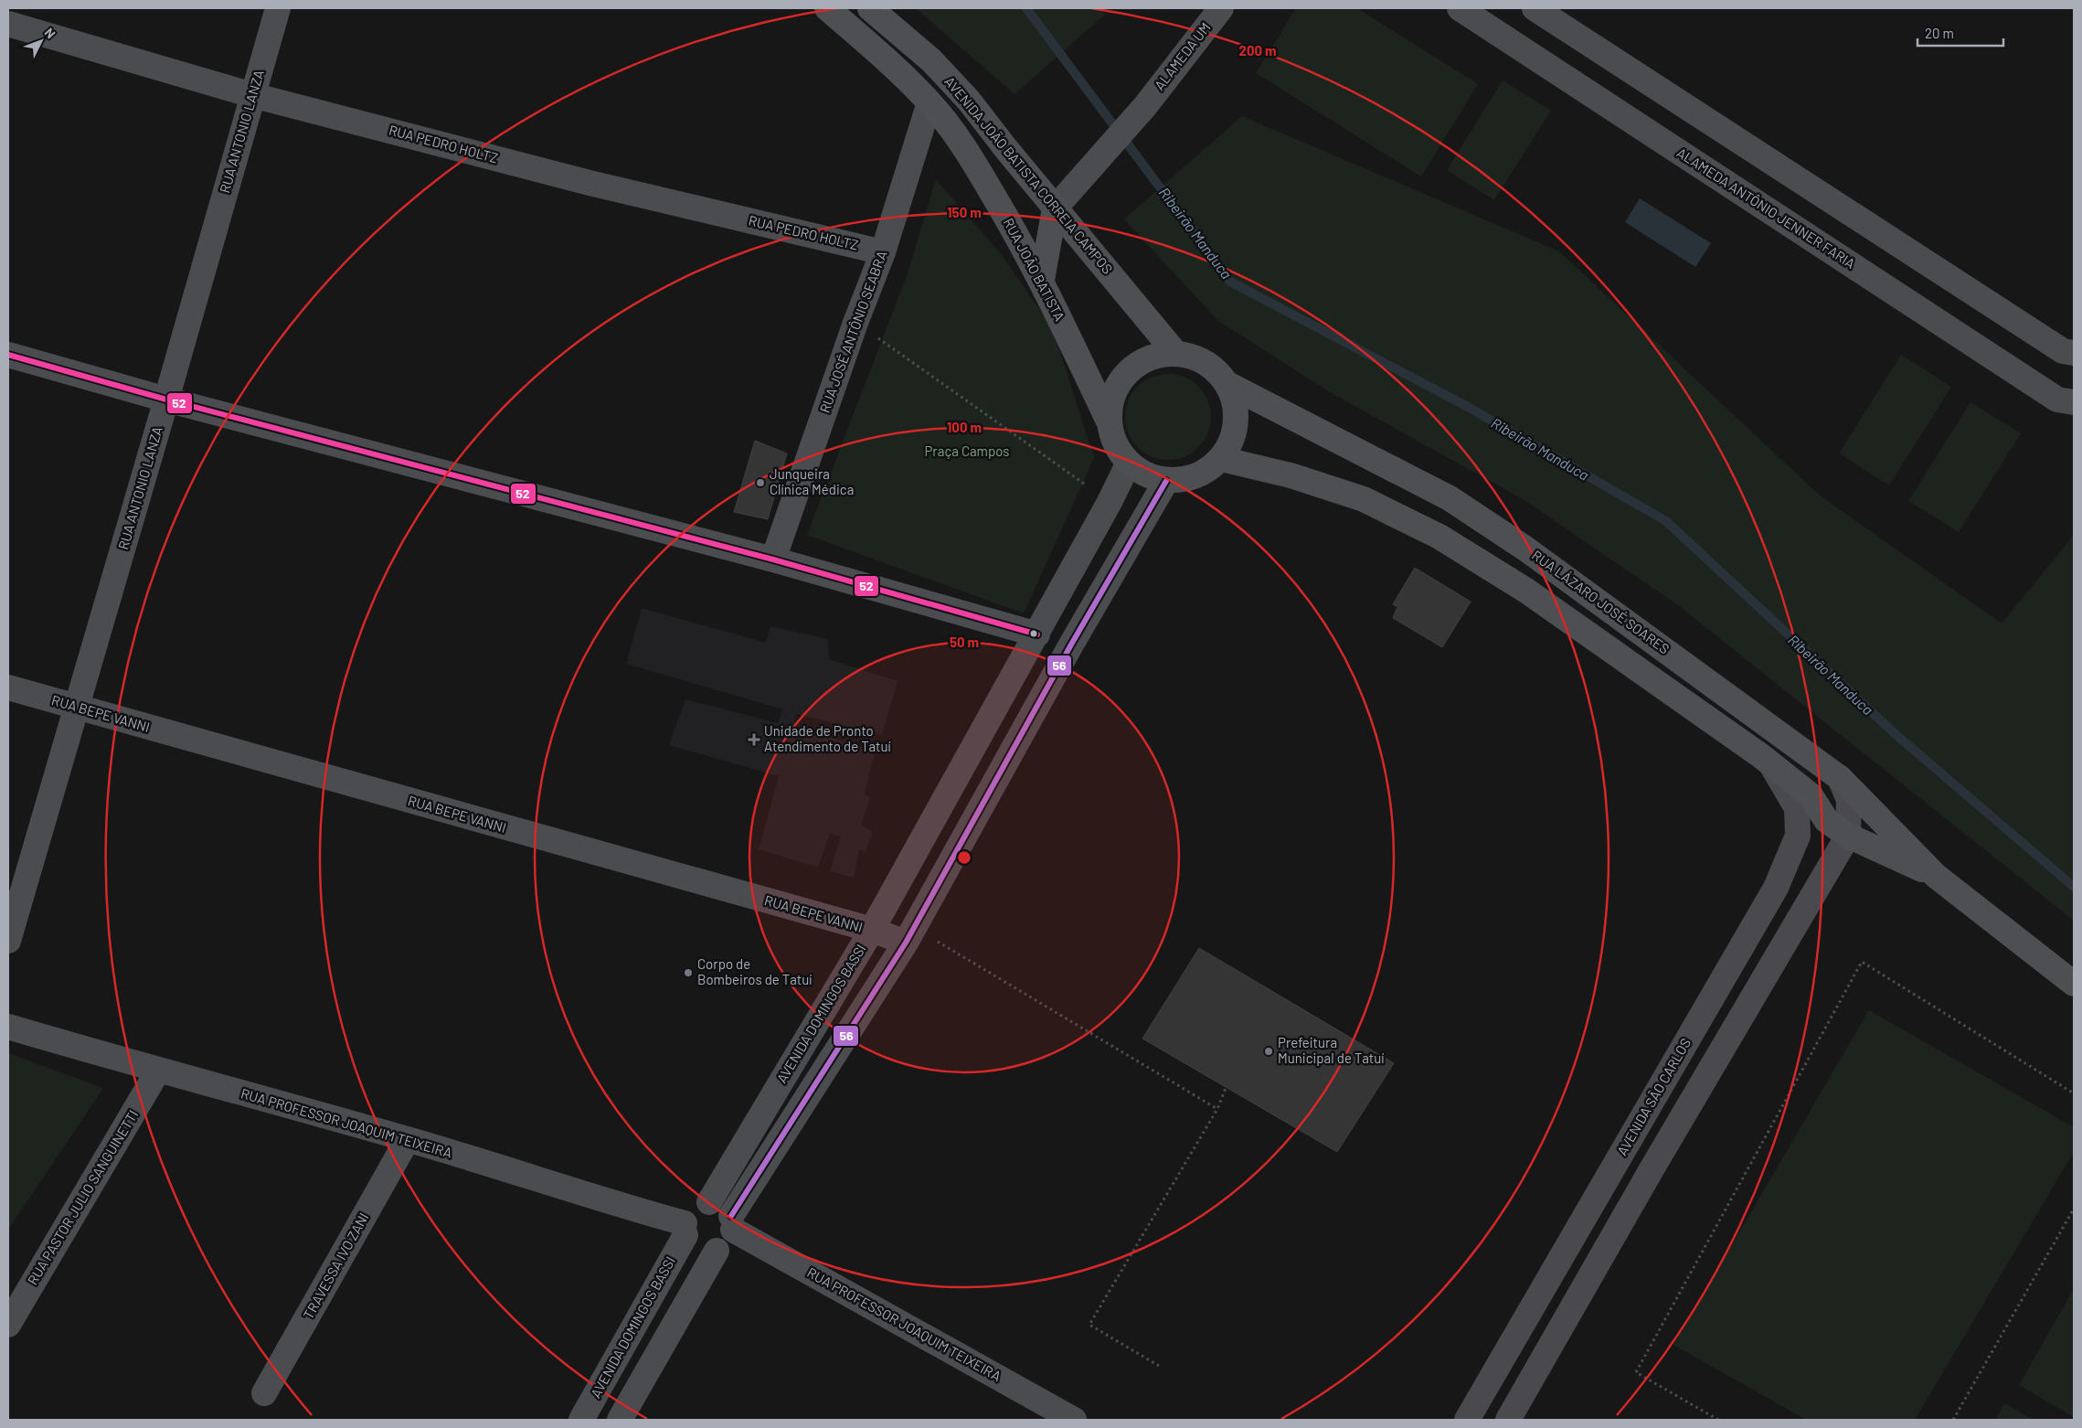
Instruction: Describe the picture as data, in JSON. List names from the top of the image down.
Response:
{
  "streets": {
    "main road": [
      "AVENIDA JOÃO BATISTA CORREIA CAMPOS",
      "RUA JOÃO BATISTA",
      "RUA LÁZARO JOSÉ SOARES",
      "AVENIDA SÃO CARLOS"
    ],
    "street": [
      "ALAMEDA UM",
      "RUA ANTONIO LANZA",
      "RUA PEDRO HOLTZ",
      "ALAMEDA ANTÔNIO JENNER FARIA",
      "RUA JOSÉ ANTÔNIO SEABRA",
      "RUA BEPE VANNI",
      "AVENIDA DOMINGOS BASSI",
      "RUA PROFESSOR JOAQUIM TEIXEIRA",
      "RUA PASTOR JULIO SANGUINETTI",
      "TRAVESSA IVO ZANI"
    ]
  },
  "crossings": [
    ["ALAMEDA UM", "AVENIDA JOÃO BATISTA CORREIA CAMPOS"],
    ["RUA ANTONIO LANZA", "RUA PEDRO HOLTZ"],
    ["RUA ANTONIO LANZA", "RUA BEPE VANNI"],
    ["RUA PEDRO HOLTZ", "RUA JOSÉ ANTÔNIO SEABRA"],
    ["AVENIDA JOÃO BATISTA CORREIA CAMPOS", "RUA JOÃO BATISTA"],
    ["AVENIDA JOÃO BATISTA CORREIA CAMPOS", "RUA LÁZARO JOSÉ SOARES"],
    ["AVENIDA JOÃO BATISTA CORREIA CAMPOS", "AVENIDA DOMINGOS BASSI"],
    ["RUA JOÃO BATISTA", "RUA JOSÉ ANTÔNIO SEABRA"],
    ["RUA JOÃO BATISTA", "RUA LÁZARO JOSÉ SOARES"],
    ["RUA JOÃO BATISTA", "AVENIDA DOMINGOS BASSI"],
    ["RUA LÁZARO JOSÉ SOARES", "AVENIDA DOMINGOS BASSI"],
    ["RUA LÁZARO JOSÉ SOARES", "AVENIDA SÃO CARLOS"],
    ["RUA BEPE VANNI", "AVENIDA DOMINGOS BASSI"],
    ["AVENIDA DOMINGOS BASSI", "RUA PROFESSOR JOAQUIM TEIXEIRA"],
    ["RUA PROFESSOR JOAQUIM TEIXEIRA", "RUA PASTOR JULIO SANGUINETTI"],
    ["RUA PROFESSOR JOAQUIM TEIXEIRA", "TRAVESSA IVO ZANI"]
  ],
  "water": ["Ribeirão Manduca"],
  "parks": ["Praça Campos"],
  "places": {
    "other": ["Junqueira Clínica Médica", "Corpo de Bombeiros de Tatuí", "Prefeitura Municipal de Tatuí"],
    "health": ["Unidade de Pronto Atendimento de Tatuí"]
  },
  "lines": ["transit line 52", "transit line 56"],
  "scale_bar": "20 m",
  "north": "top right",
  "rings": [
    "200 m",
    "150 m",
    "100 m",
    "50 m"
  ]
}
